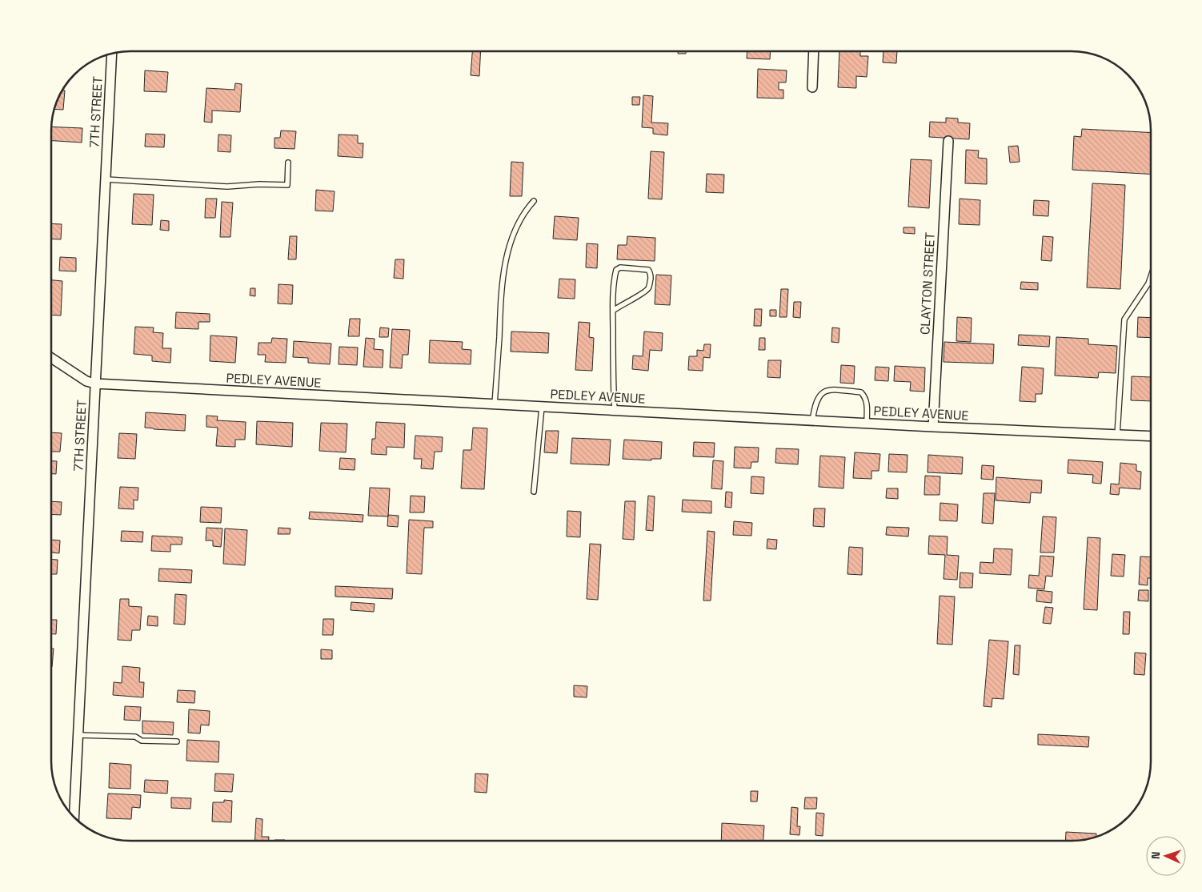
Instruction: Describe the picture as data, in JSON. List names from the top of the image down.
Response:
{
  "streets": {
    "street": ["7TH STREET", "CLAYTON STREET", "PEDLEY AVENUE"]
  },
  "crossings": [
    ["7TH STREET", "PEDLEY AVENUE"],
    ["CLAYTON STREET", "PEDLEY AVENUE"]
  ],
  "north": "left"
}
